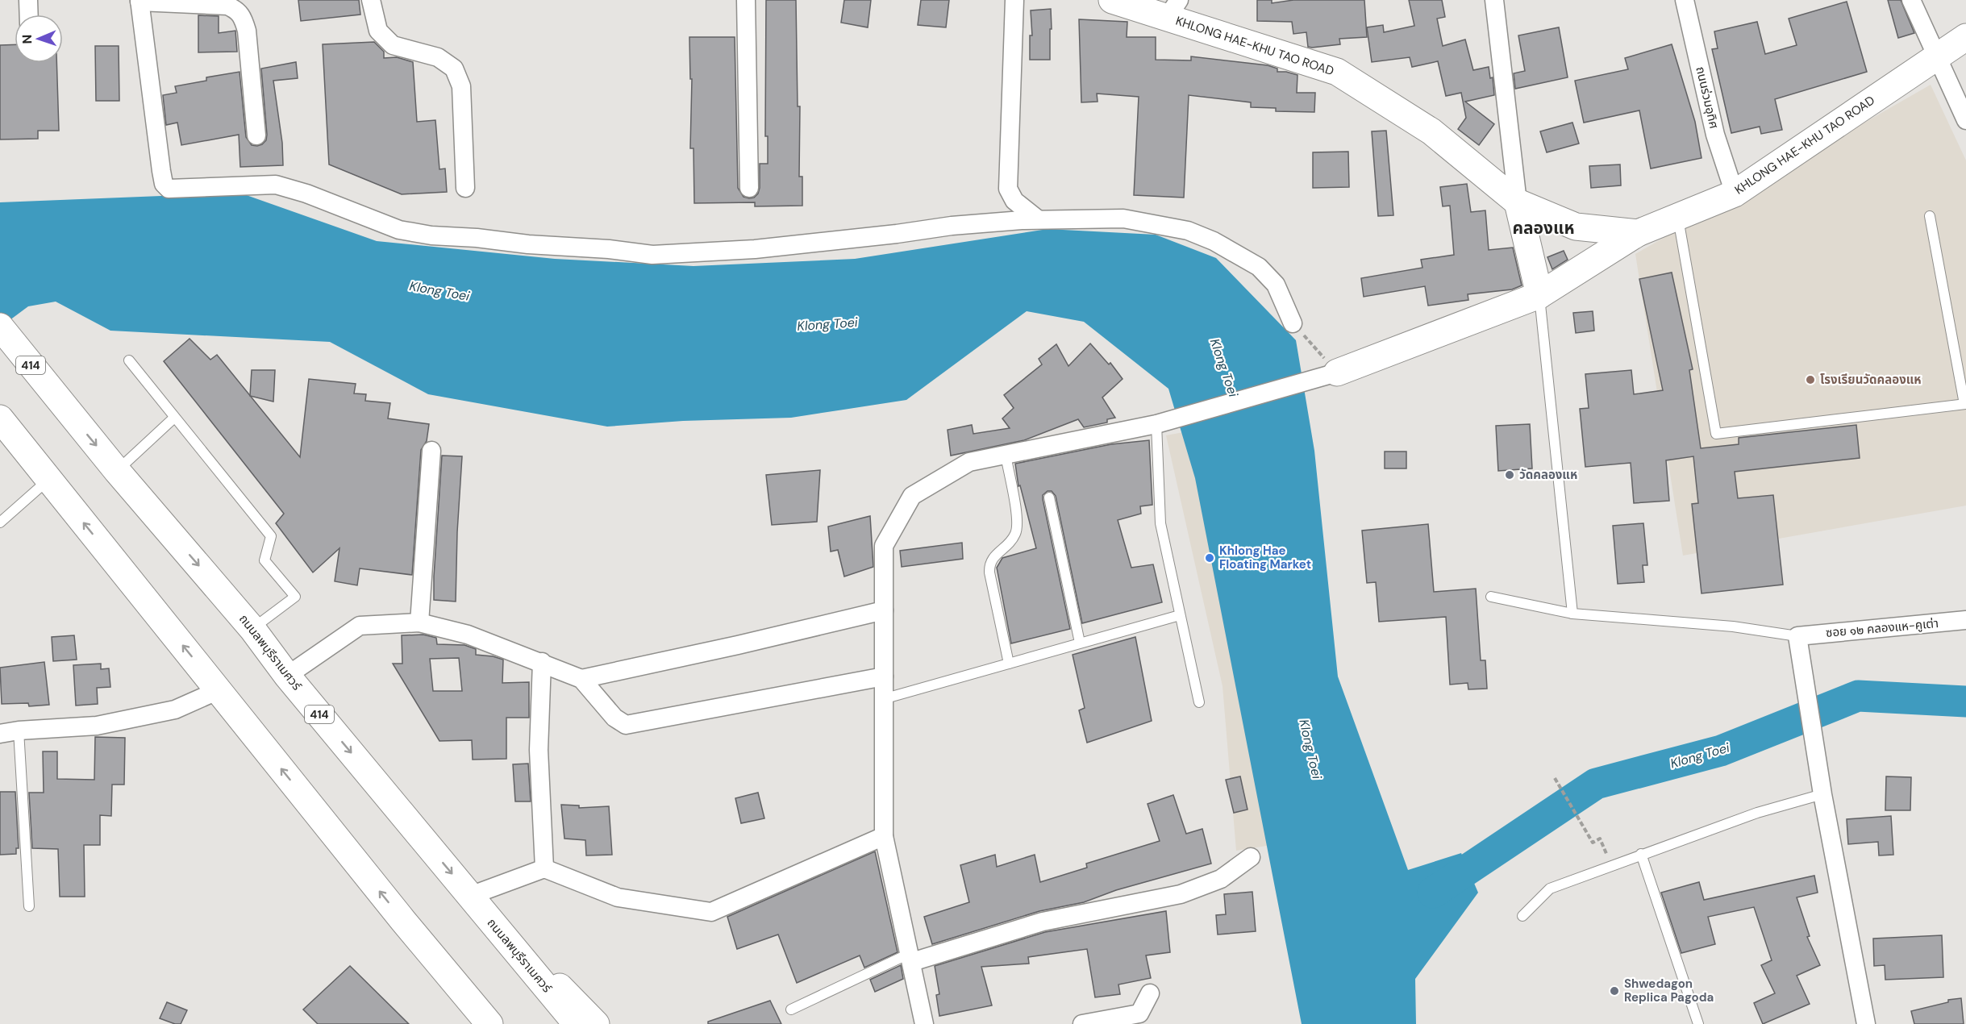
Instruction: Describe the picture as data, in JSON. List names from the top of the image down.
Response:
{
  "streets": {
    "main road": ["KHLONG HAE-KHU TAO ROAD", "414", "ถนนลพบุรีราเมศวร์"],
    "street": ["ถนนร่วมอุทิศ", "ซอย ๑๒ คลองแห-คูเต่า"]
  },
  "crossings": [
    ["KHLONG HAE-KHU TAO ROAD", "ถนนร่วมอุทิศ"],
    ["414", "ถนนลพบุรีราเมศวร์"]
  ],
  "districts": ["คลองแห"],
  "water": ["Klong Toei"],
  "places": [
    "โรงเรียนวัดคลองแห",
    "วัดคลองแห",
    "Khlong Hae Floating Market",
    "Shwedagon Replica Pagoda"
  ],
  "north": "left"
}
